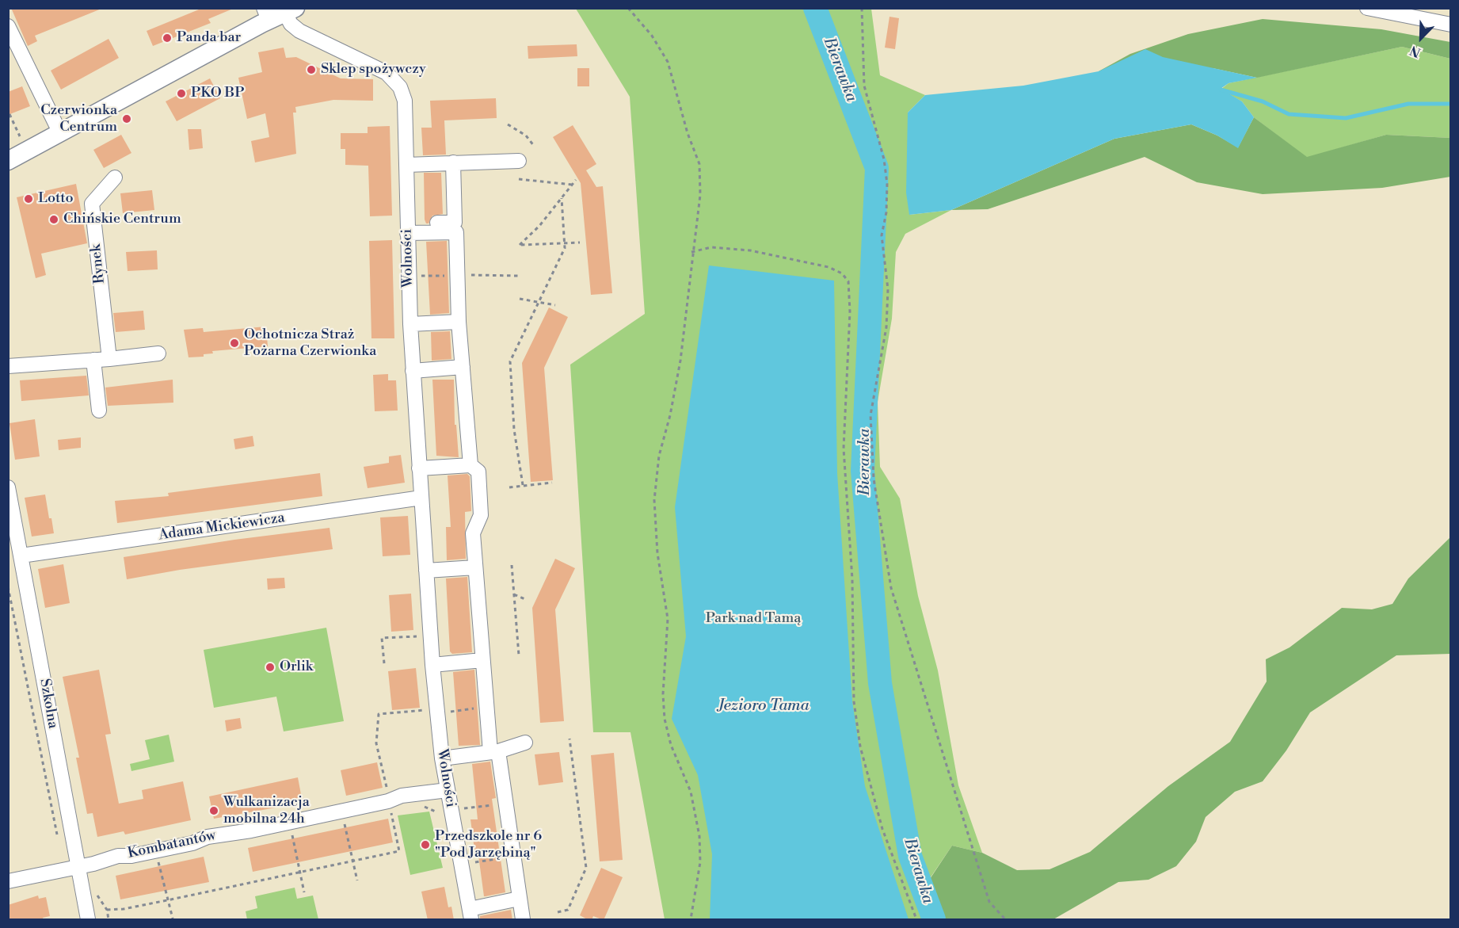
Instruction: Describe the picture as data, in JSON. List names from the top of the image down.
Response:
{
  "streets": {
    "street": [
      "Wolności",
      "Rynek",
      "Adama Mickiewicza",
      "Szkolna",
      "Kombatantów"
    ]
  },
  "crossings": [
    ["Wolności", "Adama Mickiewicza"],
    ["Wolności", "Kombatantów"],
    ["Adama Mickiewicza", "Szkolna"],
    ["Szkolna", "Kombatantów"]
  ],
  "water": ["Bierawka", "Jezioro Tama"],
  "parks": ["Park nad Tamą"],
  "places": [
    "Panda bar",
    "Sklep spożywczy",
    "PKO BP",
    "Czerwionka Centrum",
    "Lotto",
    "Chińskie Centrum",
    "Ochotnicza Straż Pożarna Czerwionka",
    "Orlik",
    "Wulkanizacja mobilna 24h",
    "Przedszkole nr 6 \"Pod Jarzębiną\""
  ],
  "north": "bottom left"
}
